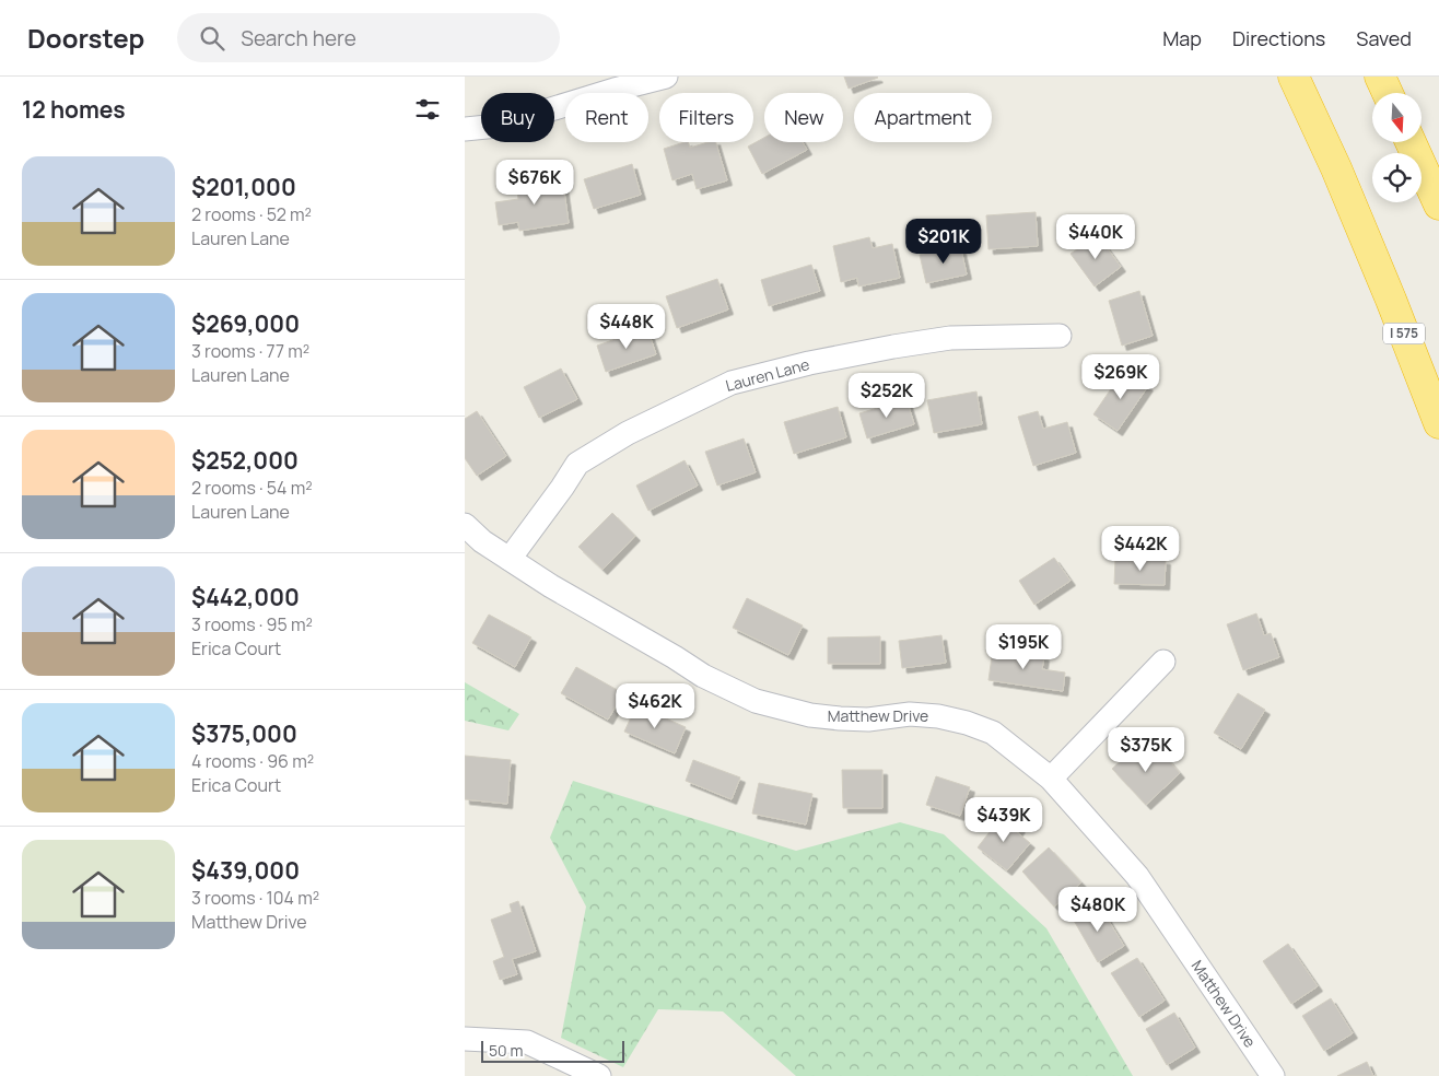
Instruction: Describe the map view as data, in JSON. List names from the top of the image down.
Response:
{
  "streets": {
    "highway": ["I 575"],
    "street": ["Lauren Lane", "Matthew Drive"]
  },
  "crossings": [
    ["Lauren Lane", "Matthew Drive"]
  ],
  "scale_bar": "50 m",
  "north": "bottom",
  "page": {
    "header": "Doorstep",
    "search": "Search here",
    "nav": ["Map", "Directions", "Saved"],
    "heading": "12 homes",
    "chip": [
      "Buy",
      "Rent",
      "Filters",
      "New",
      "Apartment"
    ],
    "list": [
      {
        "name": "$201,000",
        "note": "2 rooms · 52 m² · Lauren Lane"
      },
      {
        "name": "$269,000",
        "note": "3 rooms · 77 m² · Lauren Lane"
      },
      {
        "name": "$252,000",
        "note": "2 rooms · 54 m² · Lauren Lane"
      },
      {
        "name": "$442,000",
        "note": "3 rooms · 95 m² · Erica Court"
      },
      {
        "name": "$375,000",
        "note": "4 rooms · 96 m² · Erica Court"
      },
      {
        "name": "$439,000",
        "note": "3 rooms · 104 m² · Matthew Drive"
      }
    ],
    "price": [
      "$676K",
      "$440K",
      "$201K",
      "$448K",
      "$269K",
      "$252K",
      "$442K",
      "$195K",
      "$462K",
      "$375K",
      "$439K",
      "$480K"
    ],
    "scale": "50 m"
  }
}
